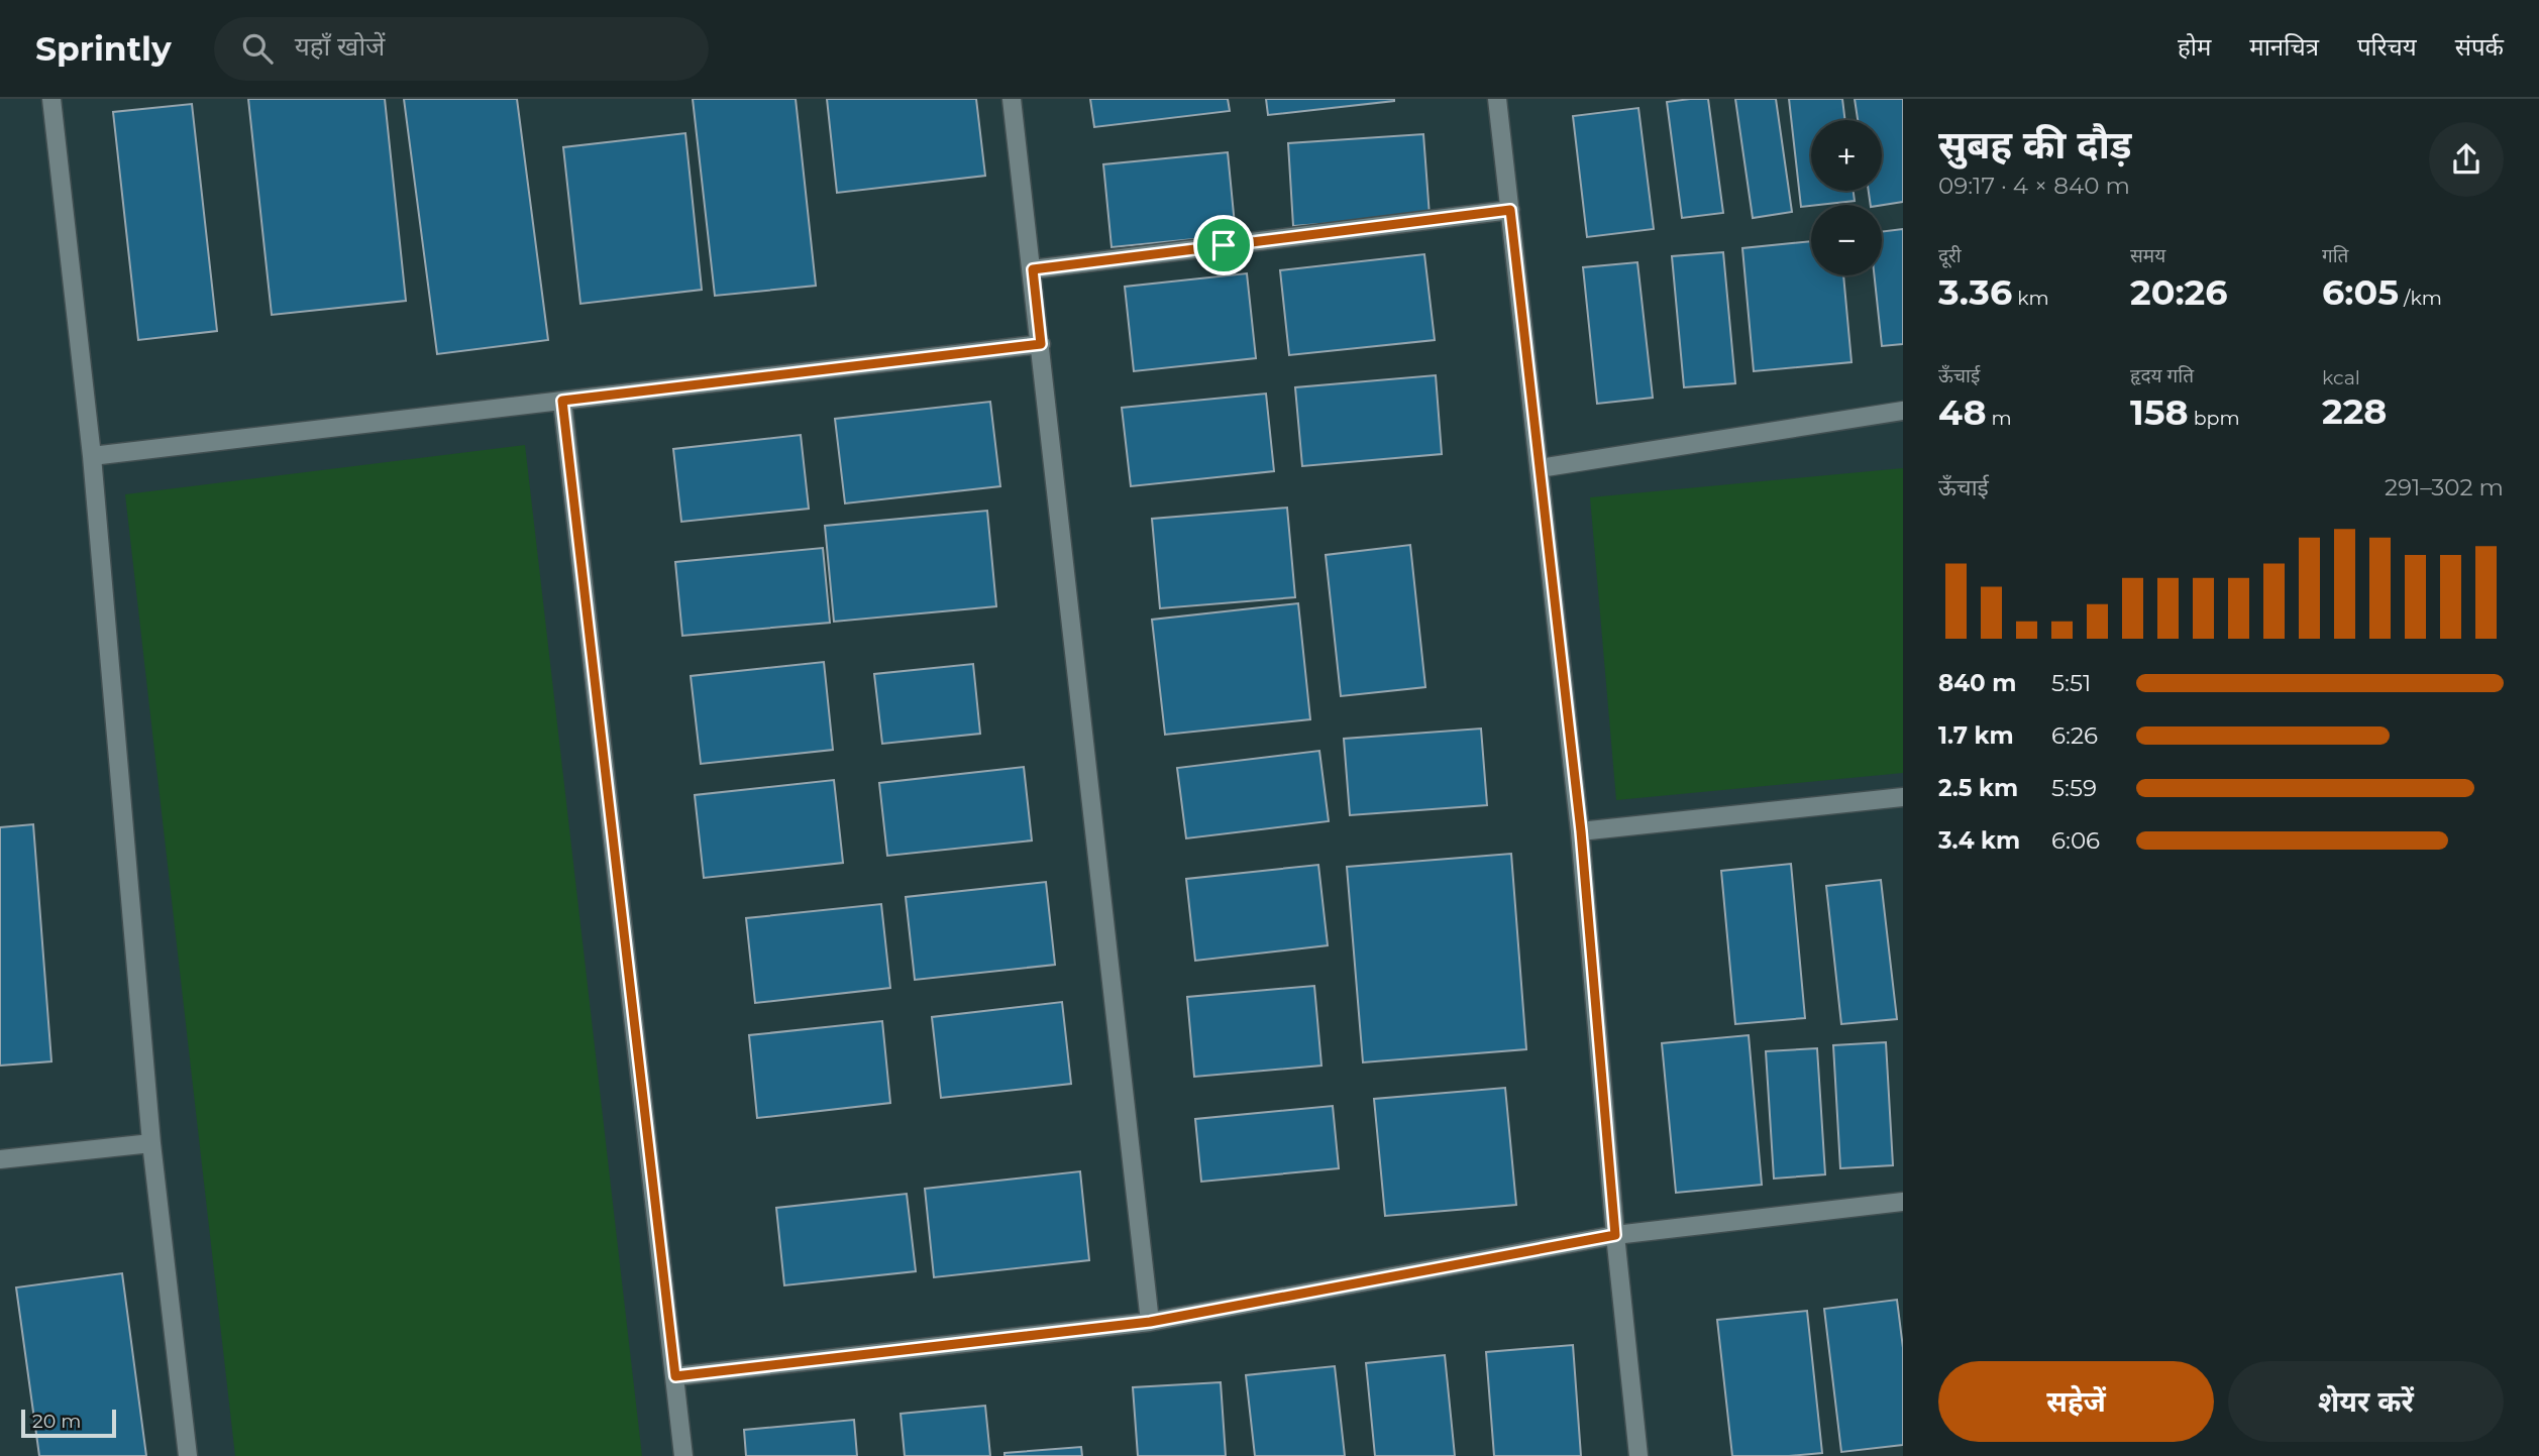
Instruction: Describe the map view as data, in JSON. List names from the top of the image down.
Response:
{
  "scale_bar": "20 m",
  "page": {
    "header": "Sprintly",
    "search": "यहाँ खोजें",
    "nav": [
      "होम",
      "मानचित्र",
      "परिचय",
      "संपर्क"
    ],
    "heading": ["सुबह की दौड़", "09:17 · 4 × 840 m"],
    "map_buttons": ["+", "−"],
    "stats": [
      ["दूरी", "3.36 km"],
      ["समय", "20:26"],
      ["गति", "6:05 /km"],
      ["ऊँचाई", "48 m"],
      ["हृदय गति", "158 bpm"],
      ["kcal", "228"]
    ],
    "chart": ["ऊँचाई", "291–302 m"],
    "list": [
      {
        "name": "840 m",
        "note": "5:51"
      },
      {
        "name": "1.7 km",
        "note": "6:26"
      },
      {
        "name": "2.5 km",
        "note": "5:59"
      },
      {
        "name": "3.4 km",
        "note": "6:06"
      }
    ],
    "buttons": ["सहेजें", "शेयर करें"],
    "scale": "20 m"
  }
}
